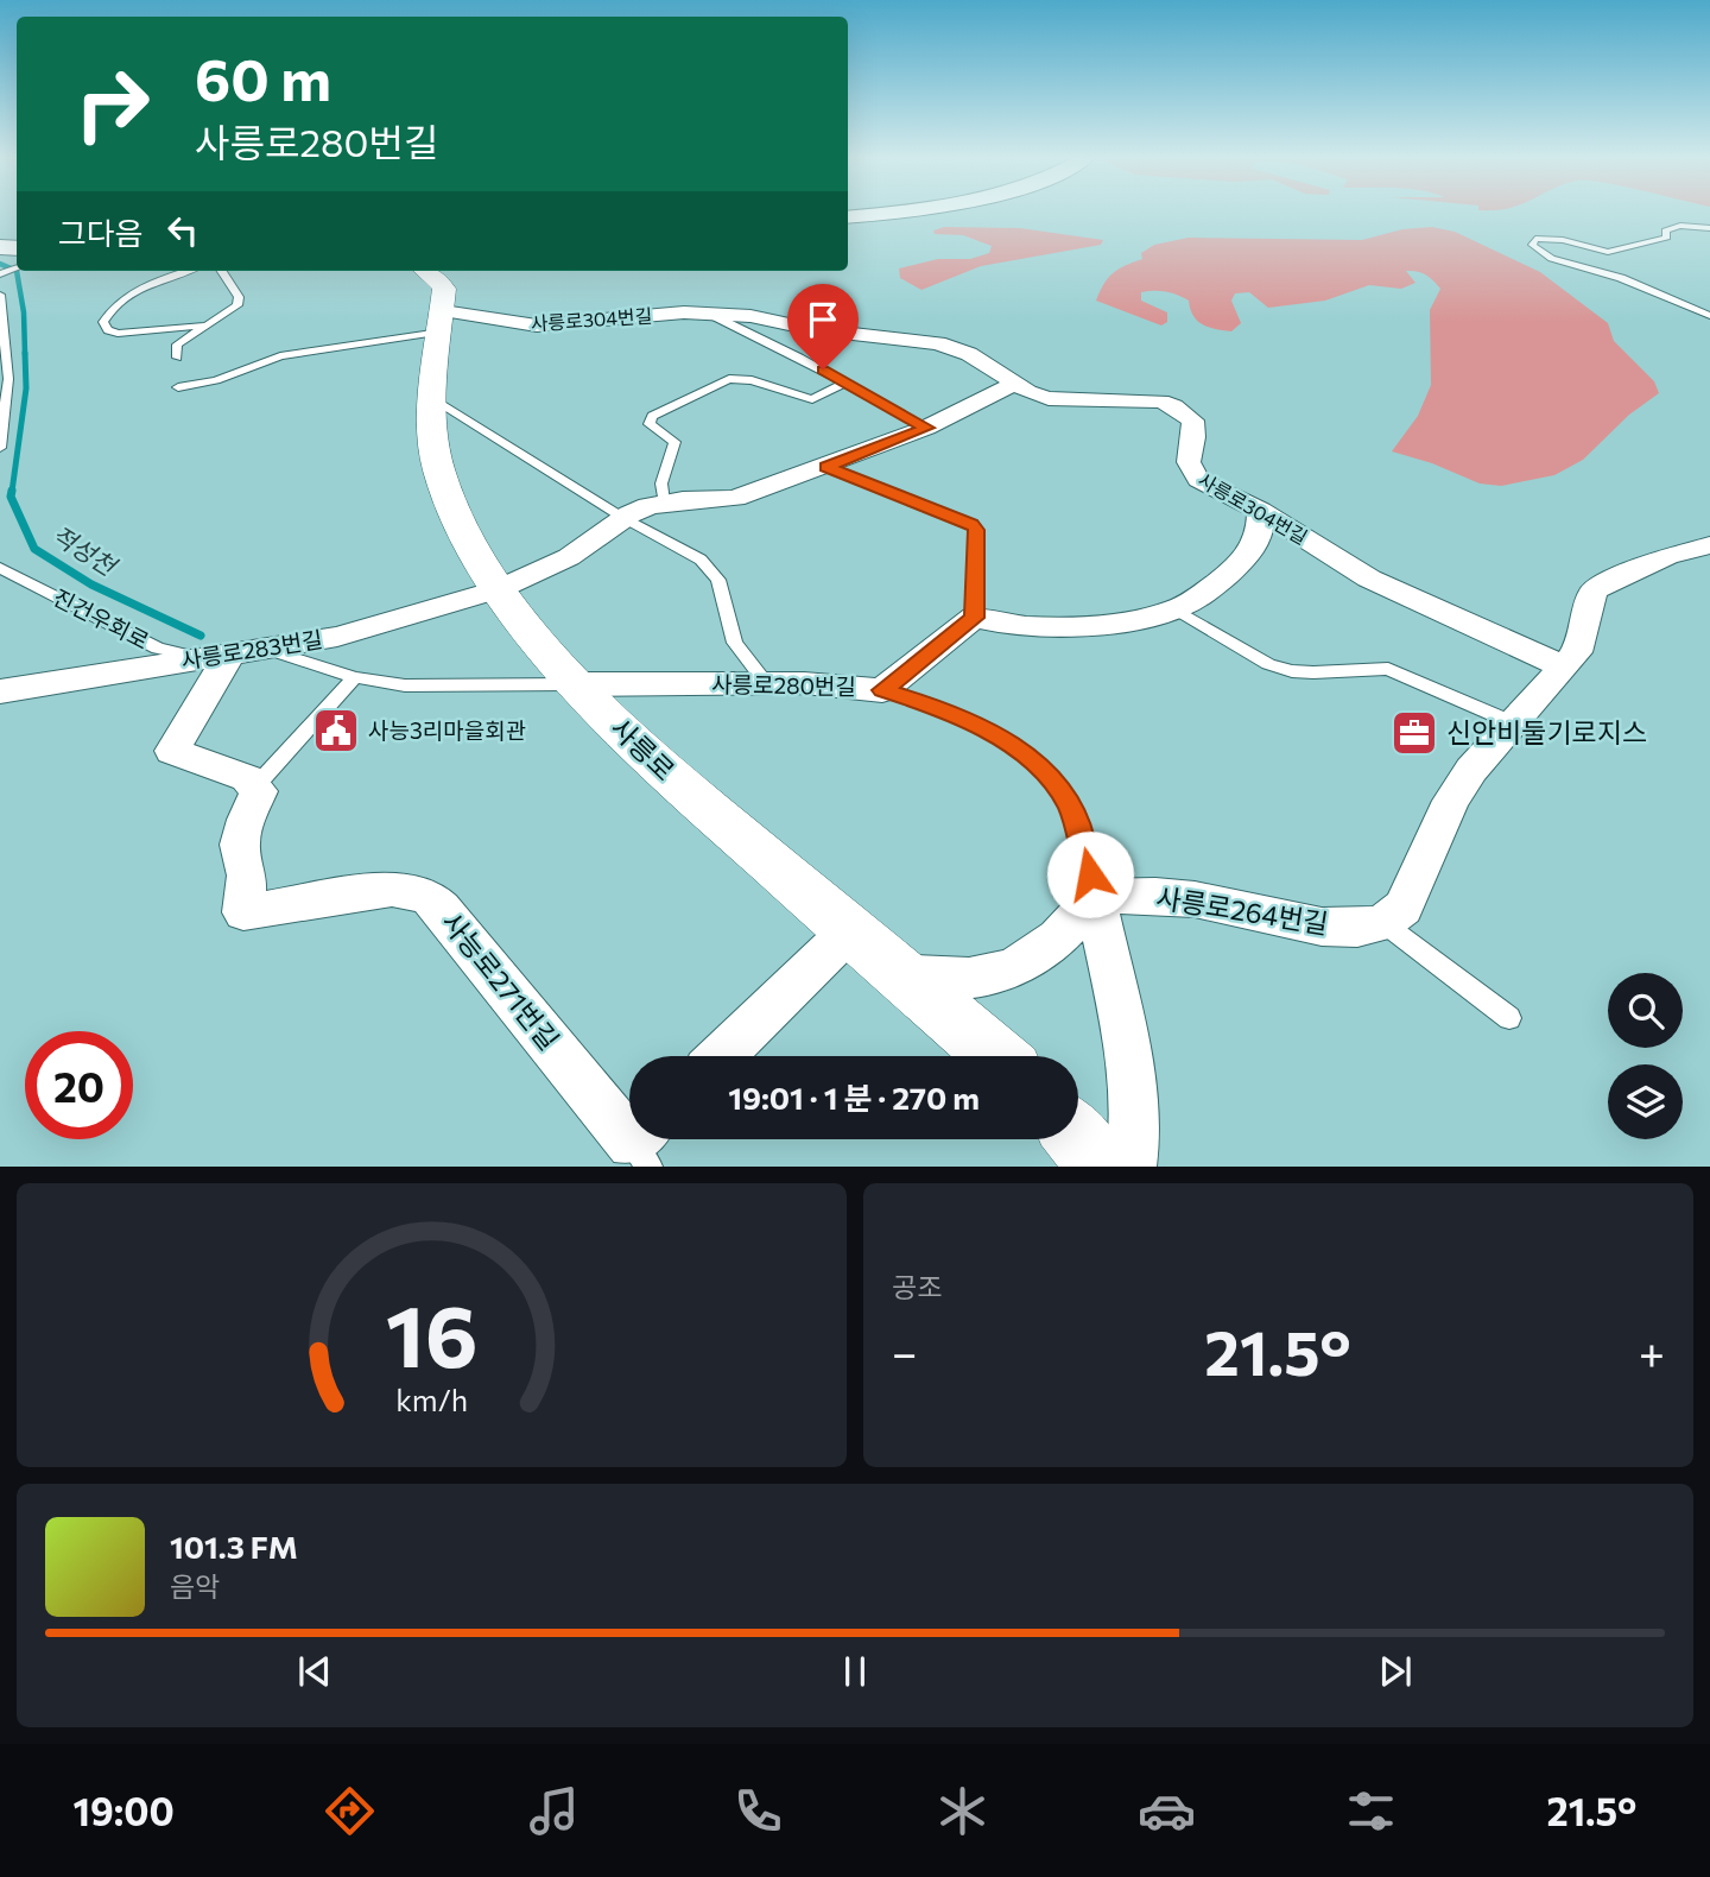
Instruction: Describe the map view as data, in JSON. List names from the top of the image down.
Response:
{
  "streets": {
    "street": [
      "사릉로304번길",
      "사릉로283번길",
      "사릉로280번길",
      "사릉로",
      "사릉로264번길",
      "사능로271번길"
    ],
    "lane": ["진건우회로"]
  },
  "crossings": [
    ["사릉로304번길", "사릉로"],
    ["진건우회로", "사릉로283번길"],
    ["진건우회로", "사릉로280번길"],
    ["진건우회로", "사릉로"],
    ["사릉로283번길", "사릉로"],
    ["사릉로280번길", "사릉로"]
  ],
  "water": ["적성천"],
  "places": {
    "public building": ["사능3리마을회관"],
    "office": ["신안비둘기로지스"]
  },
  "page": {
    "turn": ["60 m", "사릉로280번길"],
    "then": "그다음",
    "limit": "20",
    "trip": "19:01 · 1 분 · 270 m",
    "tile": "공조",
    "heat": ["−", "21.5°", "+"],
    "song": ["101.3 FM", "음악"],
    "tabs": ["19:00", "21.5°"],
    "gauge": ["16", "km/h"]
  }
}
